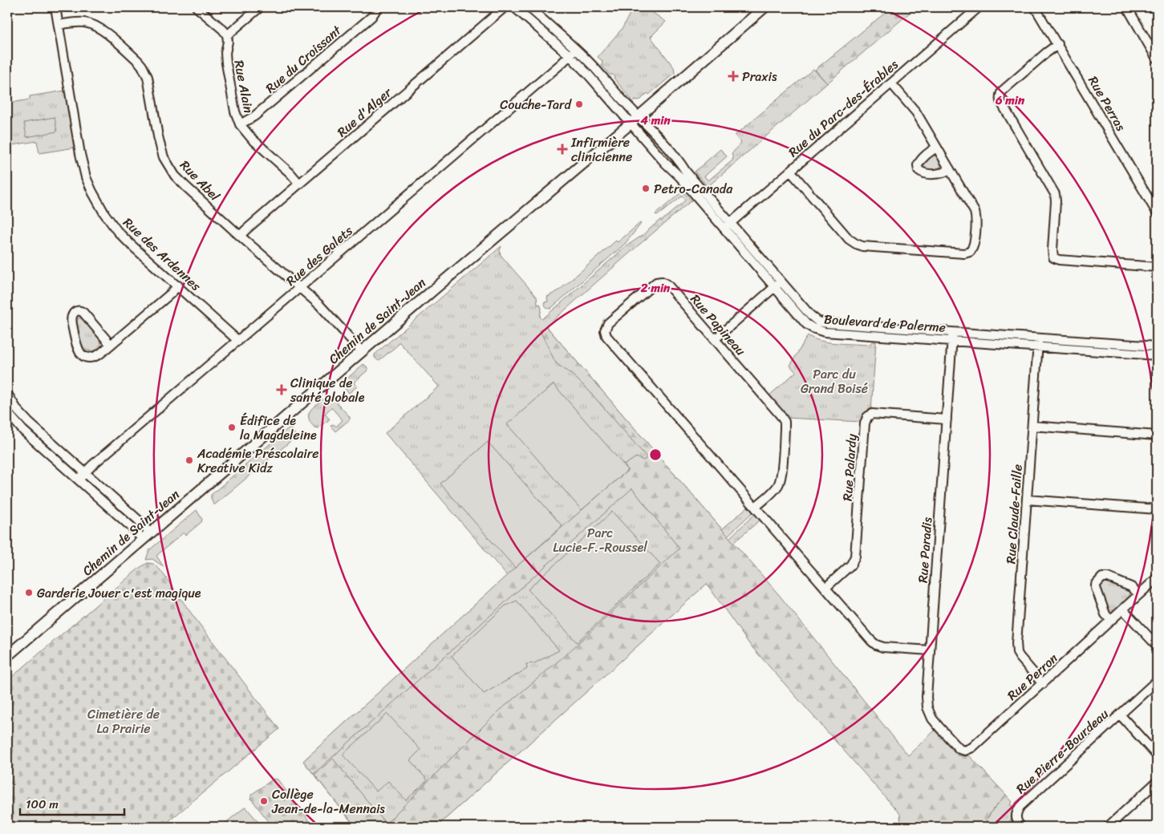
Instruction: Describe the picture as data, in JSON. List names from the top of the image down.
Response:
{
  "streets": {
    "main road": ["Chemin de Saint-Jean"],
    "street": [
      "Rue du Croissant",
      "Rue Alain",
      "Rue Perras",
      "Rue du Parc-des-Érables",
      "Rue d'Alger",
      "Rue Abel",
      "Rue des Ardennes",
      "Rue des Galets",
      "Boulevard de Palerme",
      "Rue Papineau",
      "Rue Palardy",
      "Rue Claude-Faille",
      "Rue Paradis",
      "Rue Perron",
      "Rue Pierre-Bourdeau"
    ]
  },
  "crossings": [
    ["Rue du Croissant", "Rue Alain"],
    ["Rue Alain", "Rue d'Alger"],
    ["Rue du Parc-des-Érables", "Boulevard de Palerme"],
    ["Rue d'Alger", "Rue Abel"],
    ["Rue Abel", "Rue des Ardennes"],
    ["Rue Abel", "Rue des Galets"],
    ["Rue Abel", "Chemin de Saint-Jean"],
    ["Rue des Ardennes", "Rue des Galets"],
    ["Chemin de Saint-Jean", "Boulevard de Palerme"],
    ["Boulevard de Palerme", "Rue Claude-Faille"],
    ["Boulevard de Palerme", "Rue Paradis"],
    ["Rue Papineau", "Rue Palardy"],
    ["Rue Papineau", "Rue Paradis"],
    ["Rue Palardy", "Rue Paradis"],
    ["Rue Claude-Faille", "Rue Perron"],
    ["Rue Paradis", "Rue Perron"]
  ],
  "parks": ["Parc du Grand Boisé", "Parc Lucie-F.-Roussel", "Cimetière de La Prairie"],
  "places": {
    "health": ["Praxis", "Infirmière clinicienne", "Clinique de santé globale"],
    "other": [
      "Couche-Tard",
      "Petro-Canada",
      "Édifice de la Magdeleine",
      "Académie Préscolaire Kreative Kidz",
      "Garderie Jouer c'est magique",
      "Collège Jean-de-la-Mennais"
    ]
  },
  "scale_bar": "100 m",
  "rings": ["6 min", "4 min", "2 min"]
}
